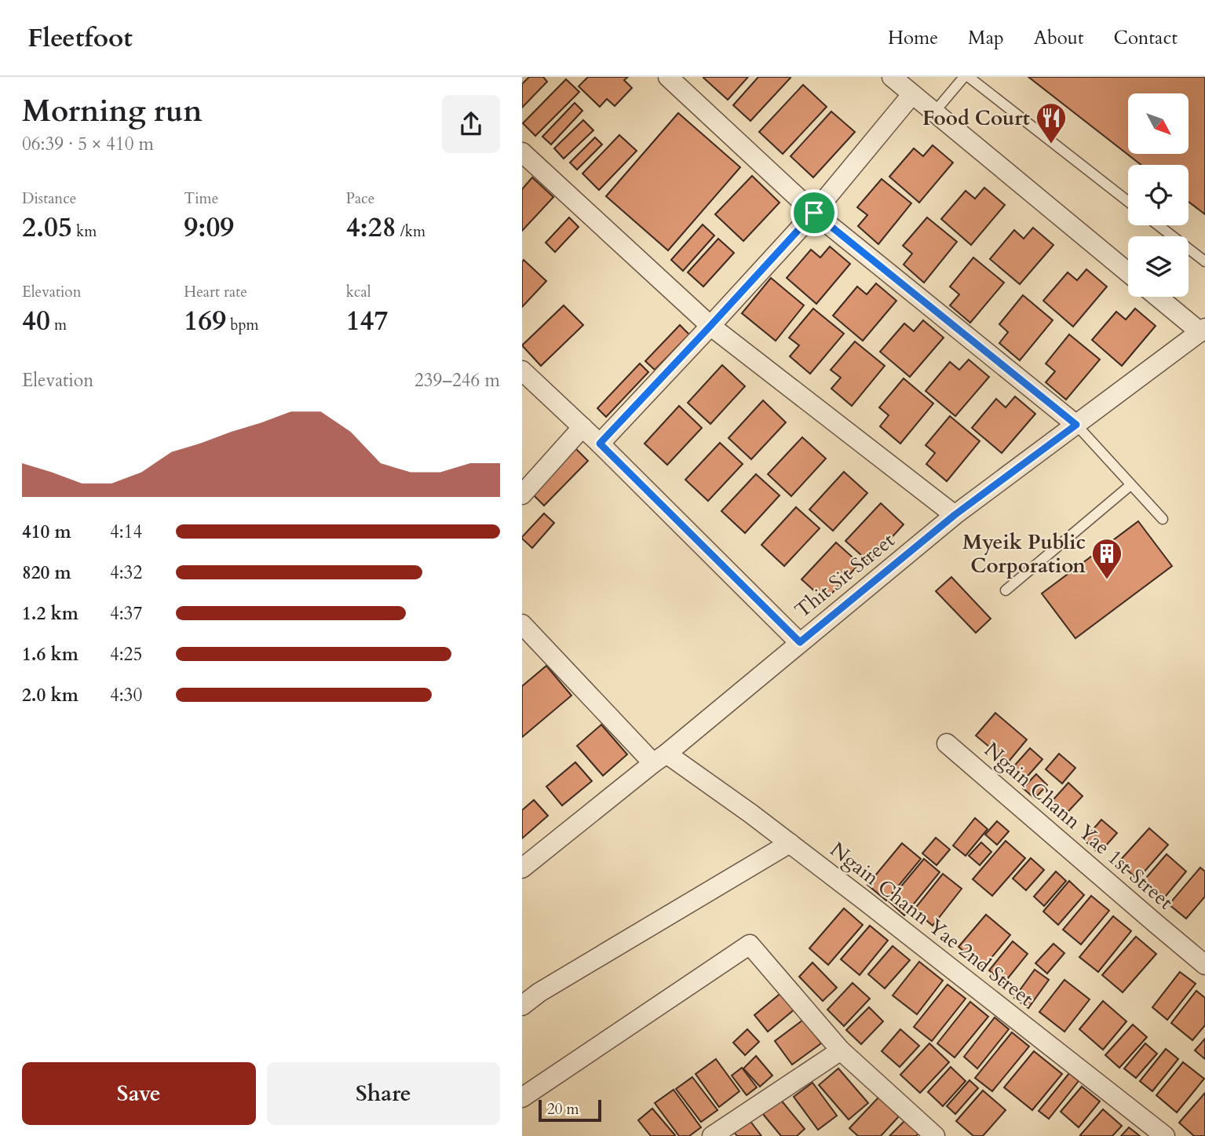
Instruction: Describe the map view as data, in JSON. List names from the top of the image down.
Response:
{
  "streets": {
    "street": ["Thit Sit Street", "Ngain Chann Yae 1st Street", "Ngain Chann Yae 2nd Street"]
  },
  "crossings": [
    ["Thit Sit Street", "Ngain Chann Yae 2nd Street"]
  ],
  "places": {
    "restaurant": ["Food Court"],
    "building": ["Myeik Public Corporation"]
  },
  "scale_bar": "20 m",
  "north": "bottom right",
  "page": {
    "header": "Fleetfoot",
    "nav": [
      "Home",
      "Map",
      "About",
      "Contact"
    ],
    "heading": ["Morning run", "06:39 · 5 × 410 m"],
    "stats": [
      ["Distance", "2.05 km"],
      ["Time", "9:09"],
      ["Pace", "4:28 /km"],
      ["Elevation", "40 m"],
      ["Heart rate", "169 bpm"],
      ["kcal", "147"]
    ],
    "chart": ["Elevation", "239–246 m"],
    "list": [
      {
        "name": "410 m",
        "note": "4:14"
      },
      {
        "name": "820 m",
        "note": "4:32"
      },
      {
        "name": "1.2 km",
        "note": "4:37"
      },
      {
        "name": "1.6 km",
        "note": "4:25"
      },
      {
        "name": "2.0 km",
        "note": "4:30"
      }
    ],
    "buttons": ["Save", "Share"],
    "scale": "20 m"
  }
}
